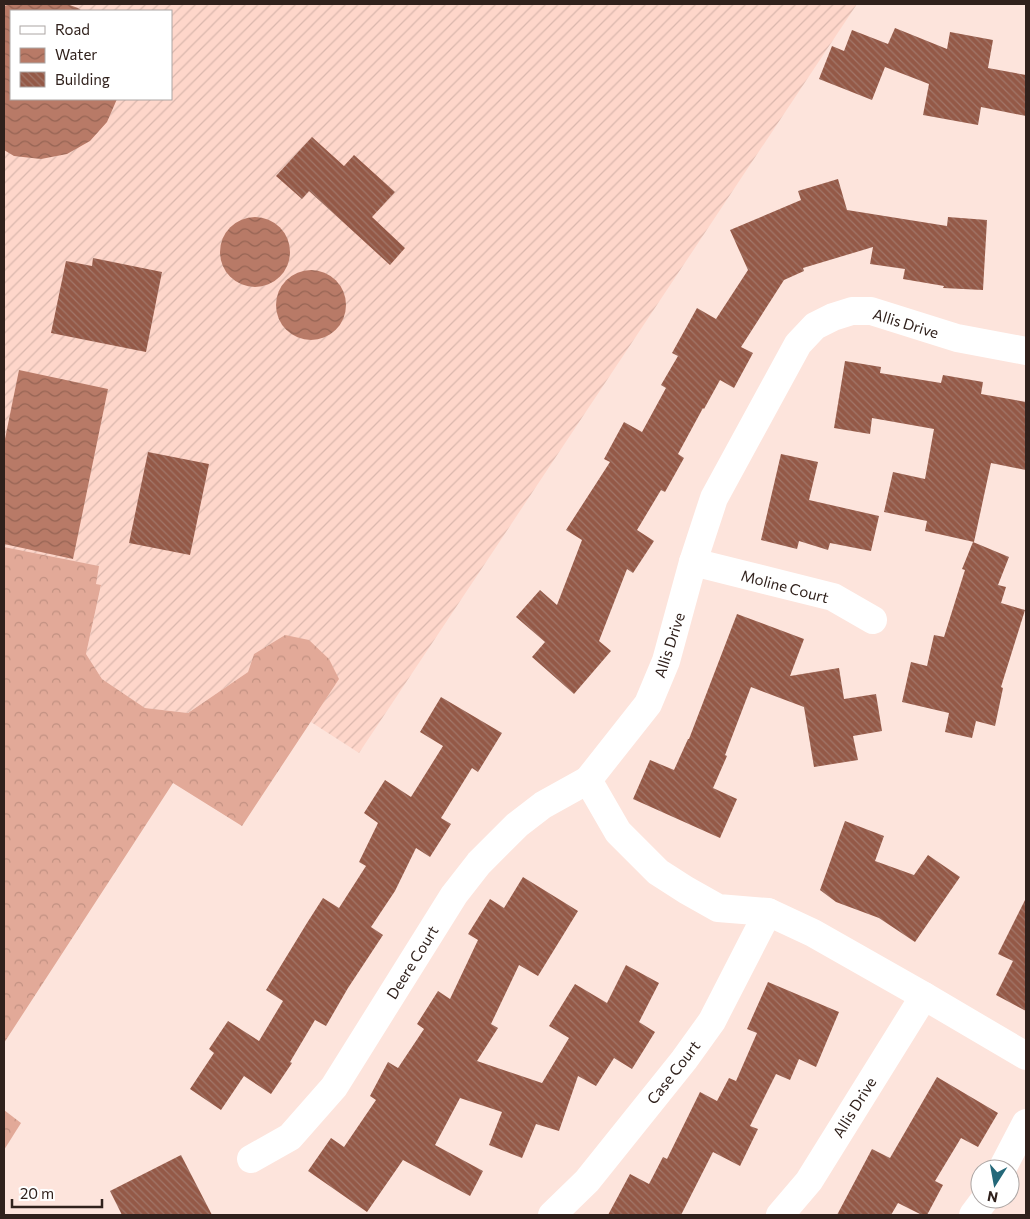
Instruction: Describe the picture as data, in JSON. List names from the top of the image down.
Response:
{
  "streets": {
    "street": [
      "Allis Drive",
      "Moline Court",
      "Deere Court",
      "Case Court"
    ]
  },
  "crossings": [
    ["Allis Drive", "Moline Court"],
    ["Allis Drive", "Deere Court"]
  ],
  "legend": ["Road", "Water", "Building"],
  "scale_bar": "20 m",
  "north": "bottom"
}
